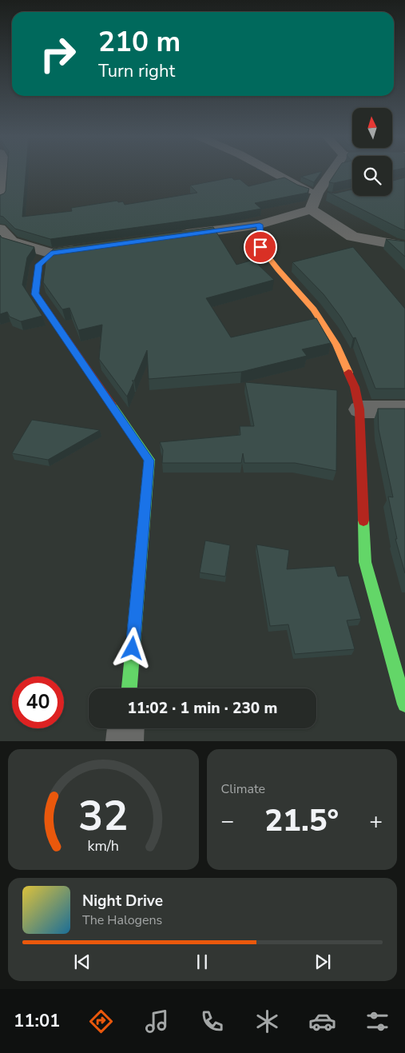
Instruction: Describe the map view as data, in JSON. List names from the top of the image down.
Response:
{
  "north": "top",
  "page": {
    "turn": ["210 m", "Turn right"],
    "limit": "40",
    "trip": "11:02 · 1 min · 230 m",
    "tile": "Climate",
    "heat": ["−", "21.5°", "+"],
    "song": ["Night Drive", "The Halogens"],
    "tabs": "11:01",
    "gauge": ["32", "km/h"]
  }
}
